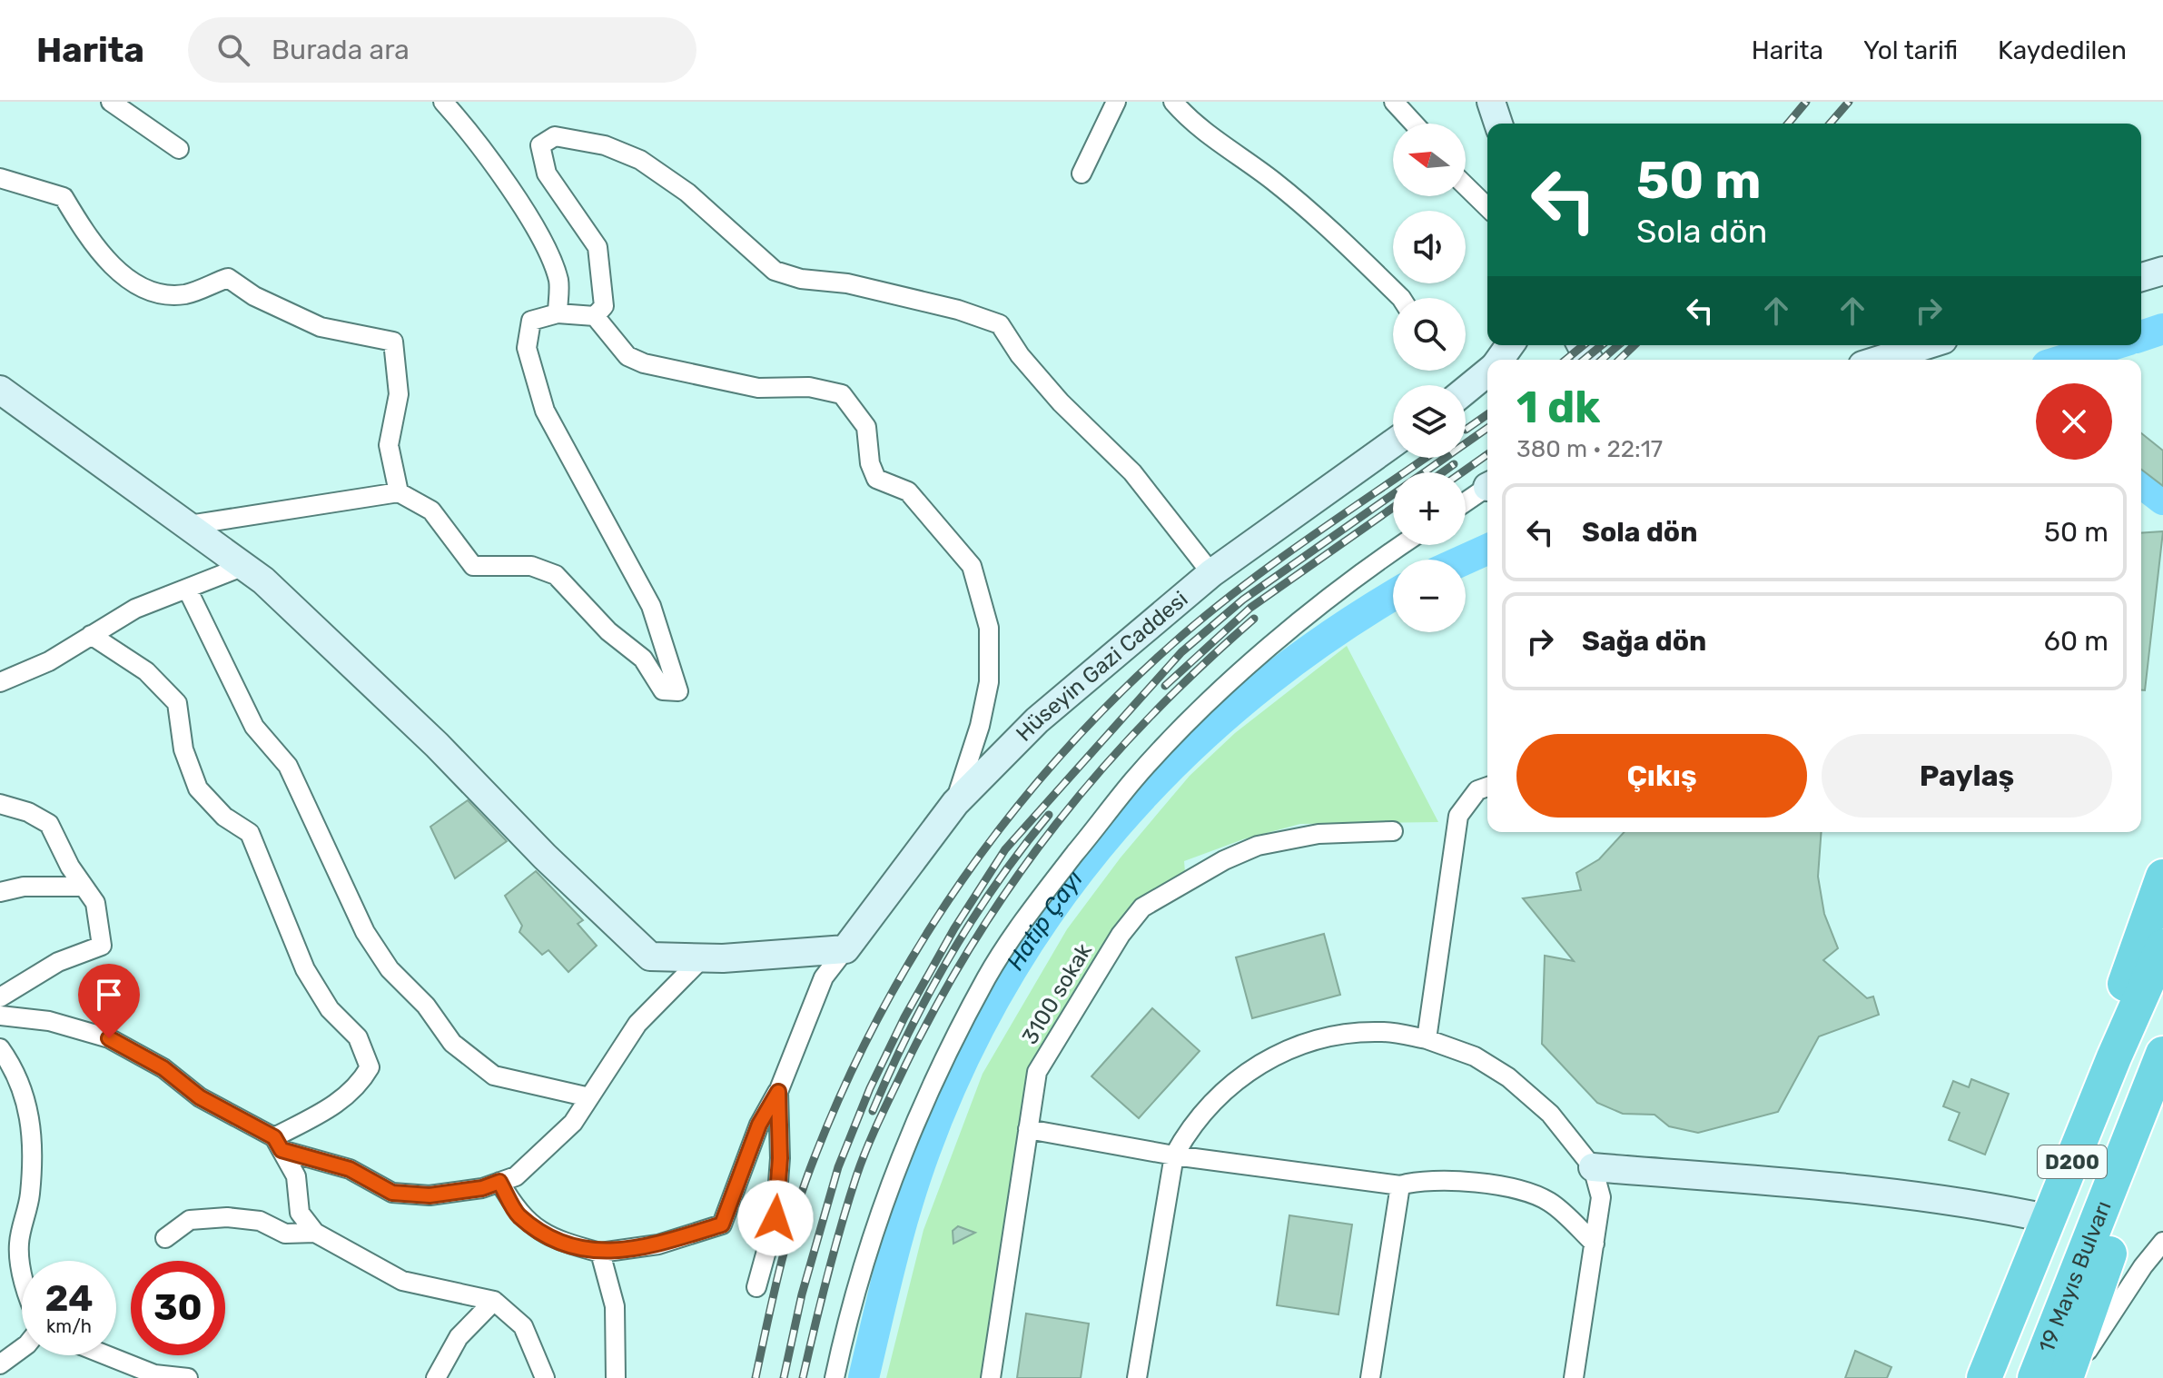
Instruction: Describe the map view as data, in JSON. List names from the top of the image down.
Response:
{
  "streets": {
    "highway": ["D200", "19 Mayıs Bulvarı"],
    "street": ["Hüseyin Gazi Caddesi", "3100 sokak"]
  },
  "water": ["Hatip Çayı"],
  "north": "left",
  "page": {
    "header": "Harita",
    "search": "Burada ara",
    "nav": ["Harita", "Yol tarifi", "Kaydedilen"],
    "map_buttons": ["+", "−"],
    "turn": ["50 m", "Sola dön"],
    "heading": ["1 dk", "380 m · 22:17"],
    "list": [
      {
        "name": "Sola dön",
        "value": "50 m"
      },
      {
        "name": "Sağa dön",
        "value": "60 m"
      }
    ],
    "buttons": ["Çıkış", "Paylaş"],
    "speed": "24 km/h",
    "limit": "30"
  }
}
